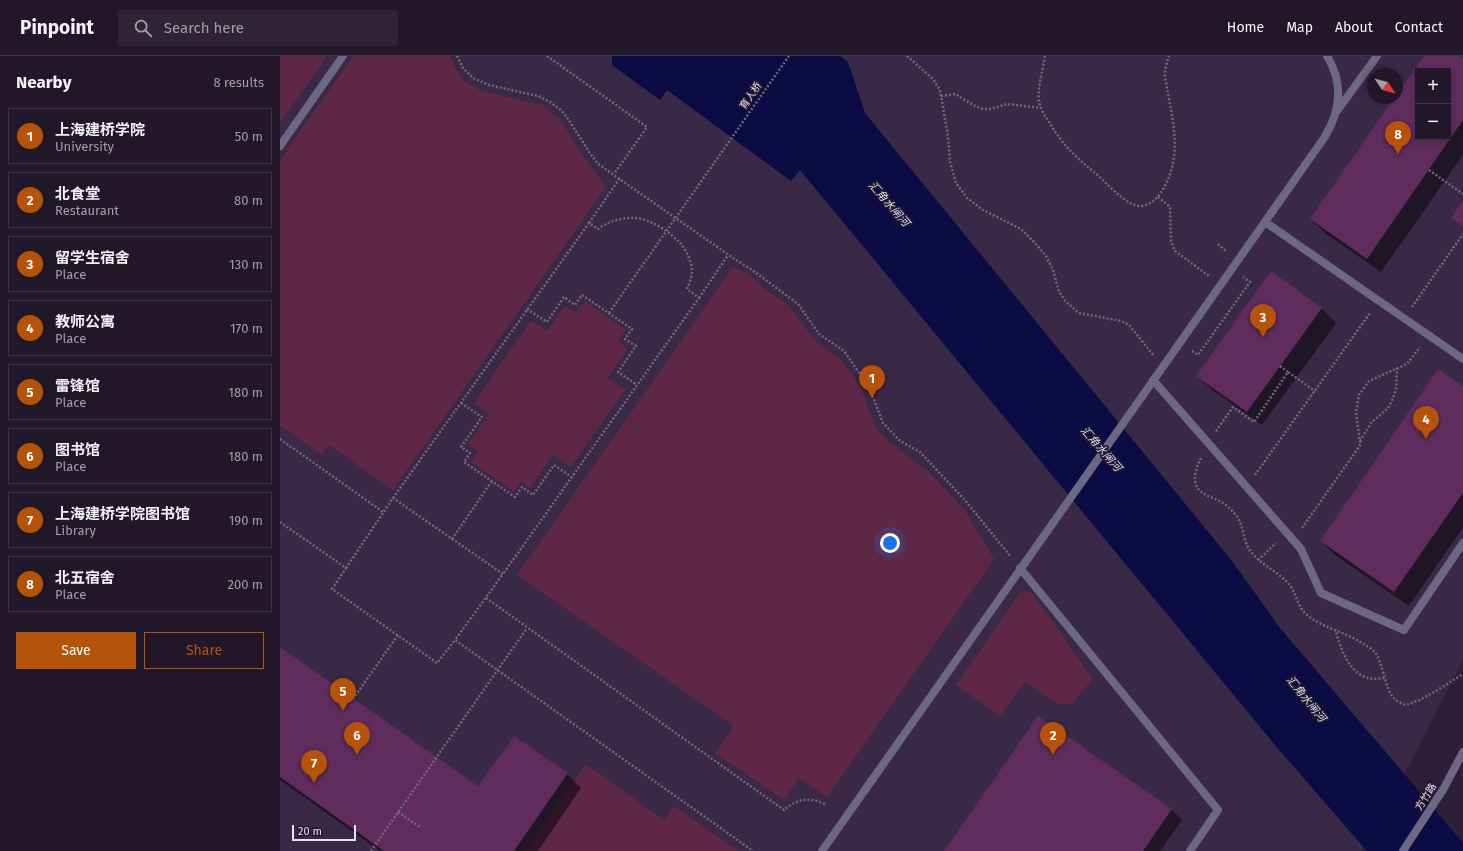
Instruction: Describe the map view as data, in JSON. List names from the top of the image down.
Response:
{
  "streets": {
    "street": ["方竹路"],
    "path": ["育人桥"]
  },
  "water": ["汇角水闸河"],
  "scale_bar": "20 m",
  "north": "bottom right",
  "page": {
    "header": "Pinpoint",
    "search": "Search here",
    "nav": [
      "Home",
      "Map",
      "About",
      "Contact"
    ],
    "heading": ["Nearby", "8 results"],
    "map_buttons": ["+", "−"],
    "list": [
      {
        "mark": "1",
        "name": "上海建桥学院",
        "note": "University",
        "value": "50 m"
      },
      {
        "mark": "2",
        "name": "北食堂",
        "note": "Restaurant",
        "value": "80 m"
      },
      {
        "mark": "3",
        "name": "留学生宿舍",
        "note": "Place",
        "value": "130 m"
      },
      {
        "mark": "4",
        "name": "教师公寓",
        "note": "Place",
        "value": "170 m"
      },
      {
        "mark": "5",
        "name": "雷锋馆",
        "note": "Place",
        "value": "180 m"
      },
      {
        "mark": "6",
        "name": "图书馆",
        "note": "Place",
        "value": "180 m"
      },
      {
        "mark": "7",
        "name": "上海建桥学院图书馆",
        "note": "Library",
        "value": "190 m"
      },
      {
        "mark": "8",
        "name": "北五宿舍",
        "note": "Place",
        "value": "200 m"
      }
    ],
    "pins": [
      "8",
      "3",
      "1",
      "4",
      "5",
      "2",
      "6",
      "7"
    ],
    "buttons": ["Save", "Share"],
    "scale": "20 m"
  }
}
